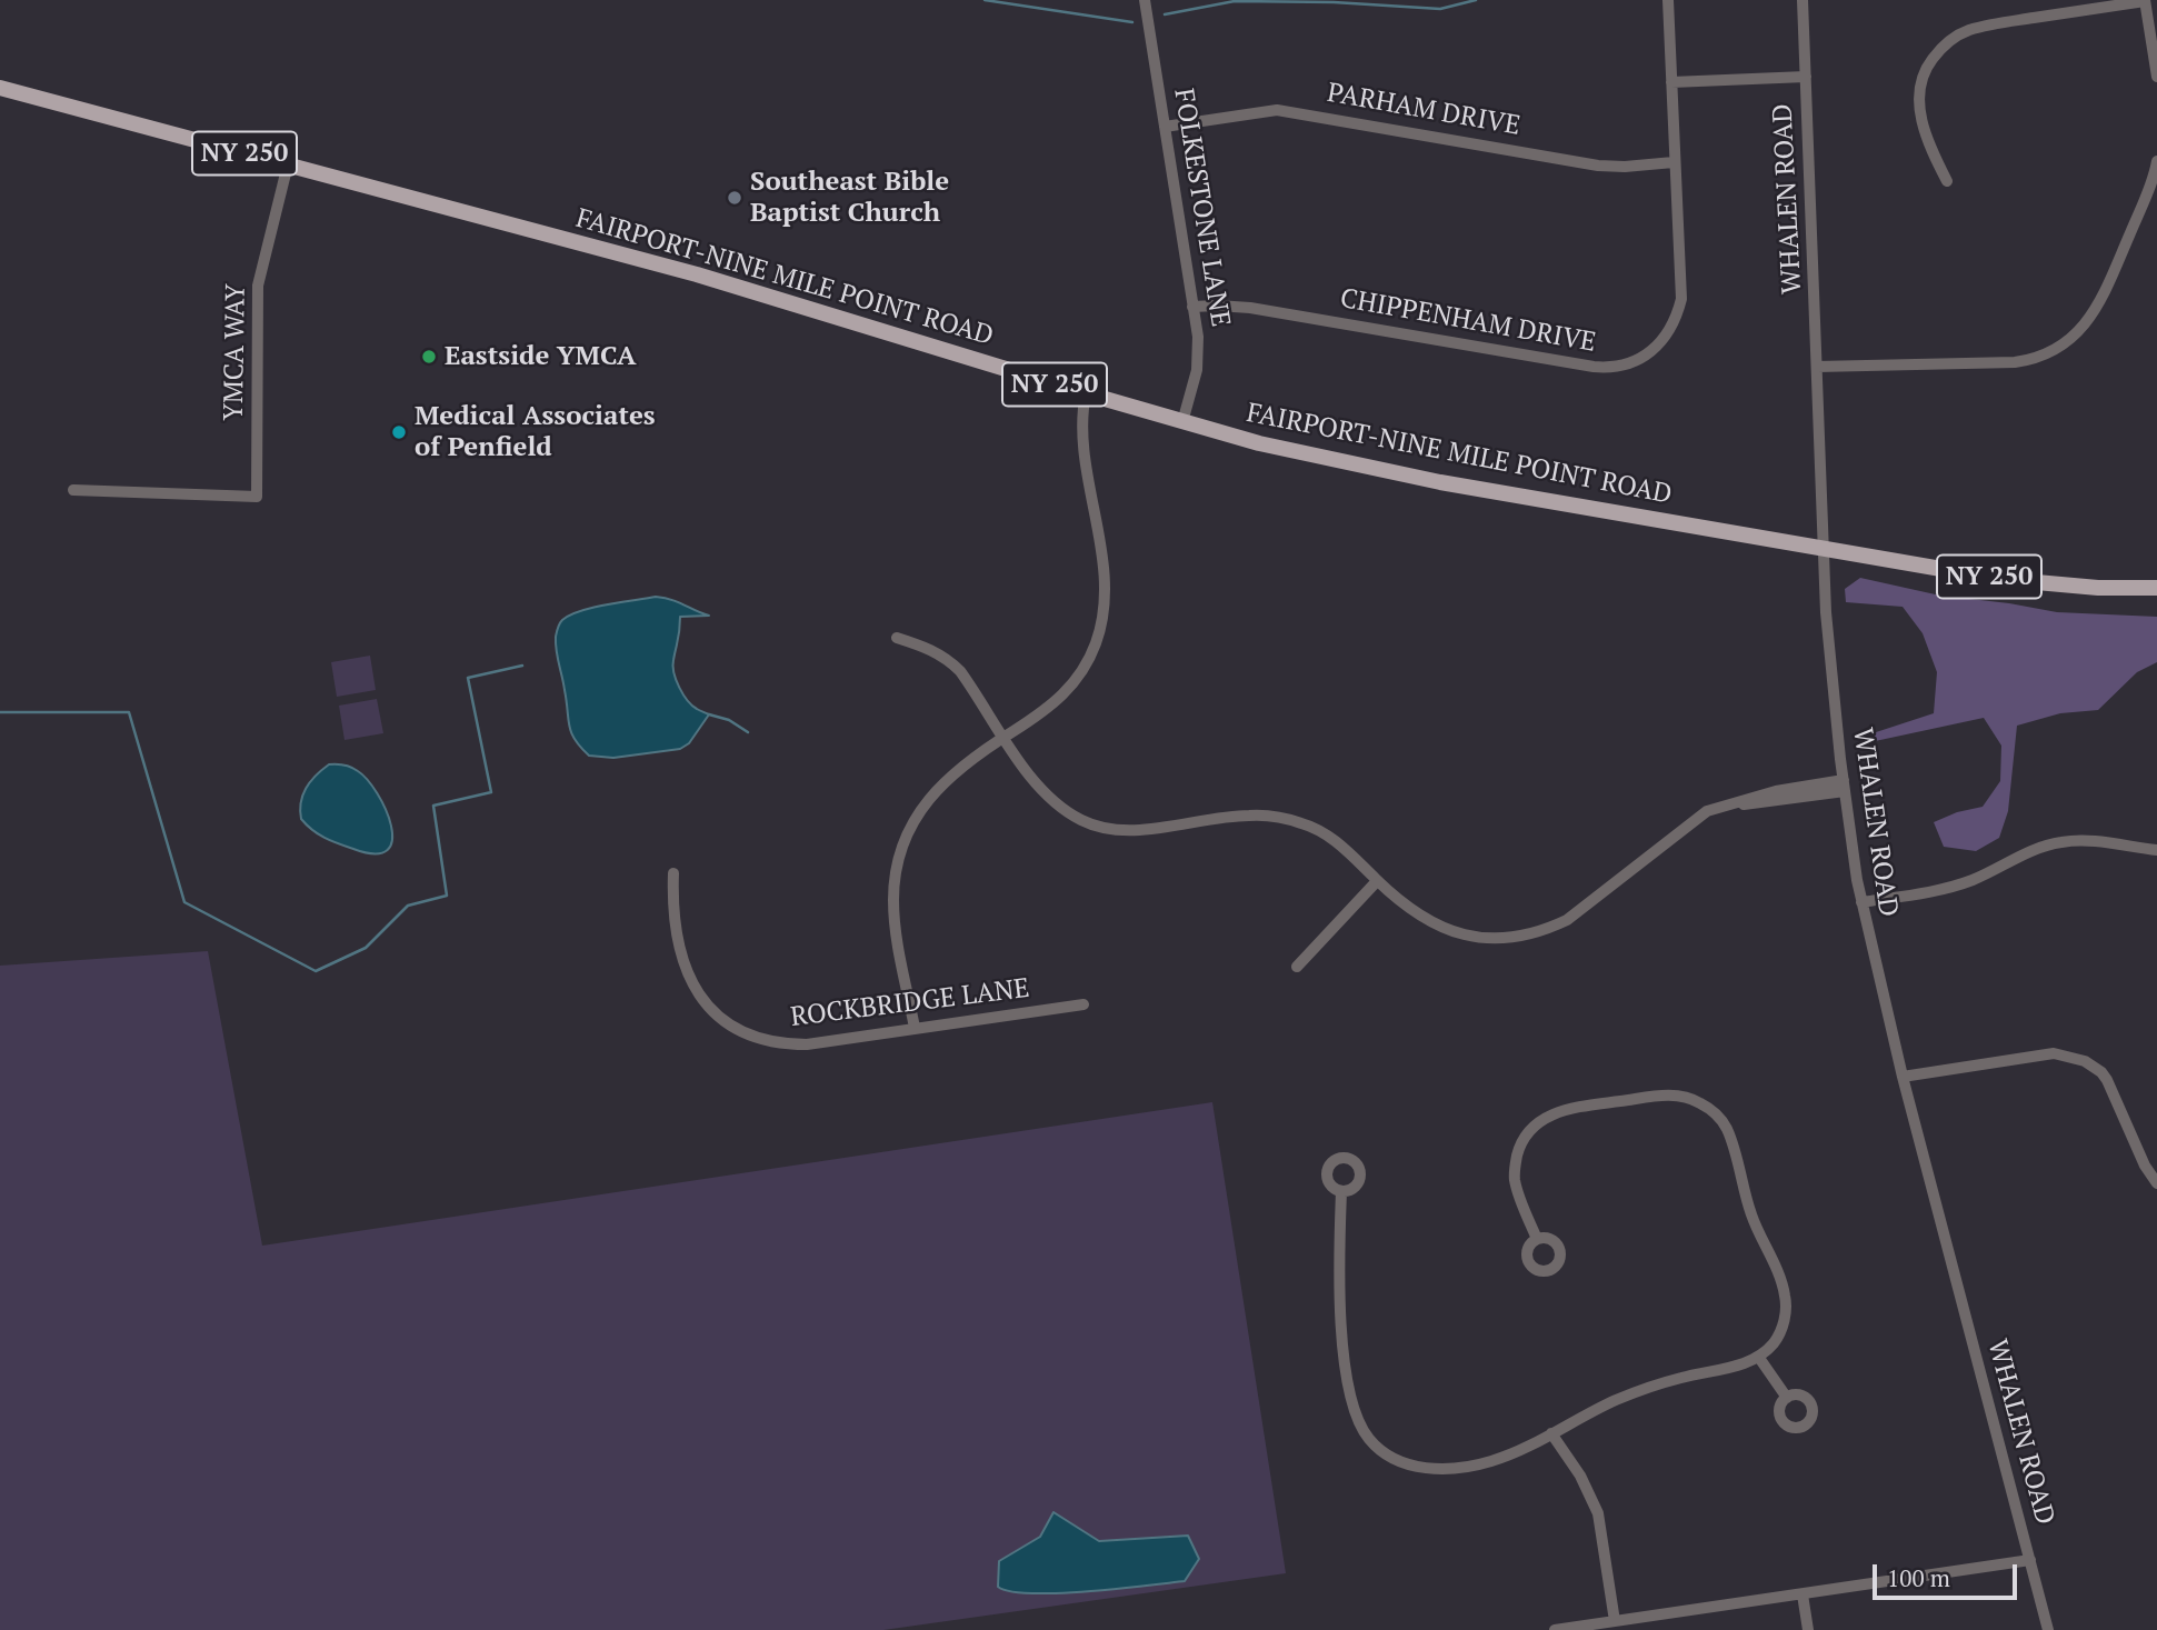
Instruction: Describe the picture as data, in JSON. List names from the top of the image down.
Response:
{
  "streets": {
    "main road": ["NY 250", "FAIRPORT-NINE MILE POINT ROAD"],
    "street": [
      "PARHAM DRIVE",
      "WHALEN ROAD",
      "FOLKESTONE LANE",
      "CHIPPENHAM DRIVE",
      "YMCA WAY",
      "ROCKBRIDGE LANE"
    ]
  },
  "crossings": [
    ["PARHAM DRIVE", "FOLKESTONE LANE"],
    ["PARHAM DRIVE", "CHIPPENHAM DRIVE"],
    ["WHALEN ROAD", "FAIRPORT-NINE MILE POINT ROAD"],
    ["FOLKESTONE LANE", "FAIRPORT-NINE MILE POINT ROAD"],
    ["FOLKESTONE LANE", "CHIPPENHAM DRIVE"],
    ["FAIRPORT-NINE MILE POINT ROAD", "YMCA WAY"]
  ],
  "places": ["Southeast Bible Baptist Church", "Eastside YMCA", "Medical Associates of Penfield"],
  "scale_bar": "100 m"
}
